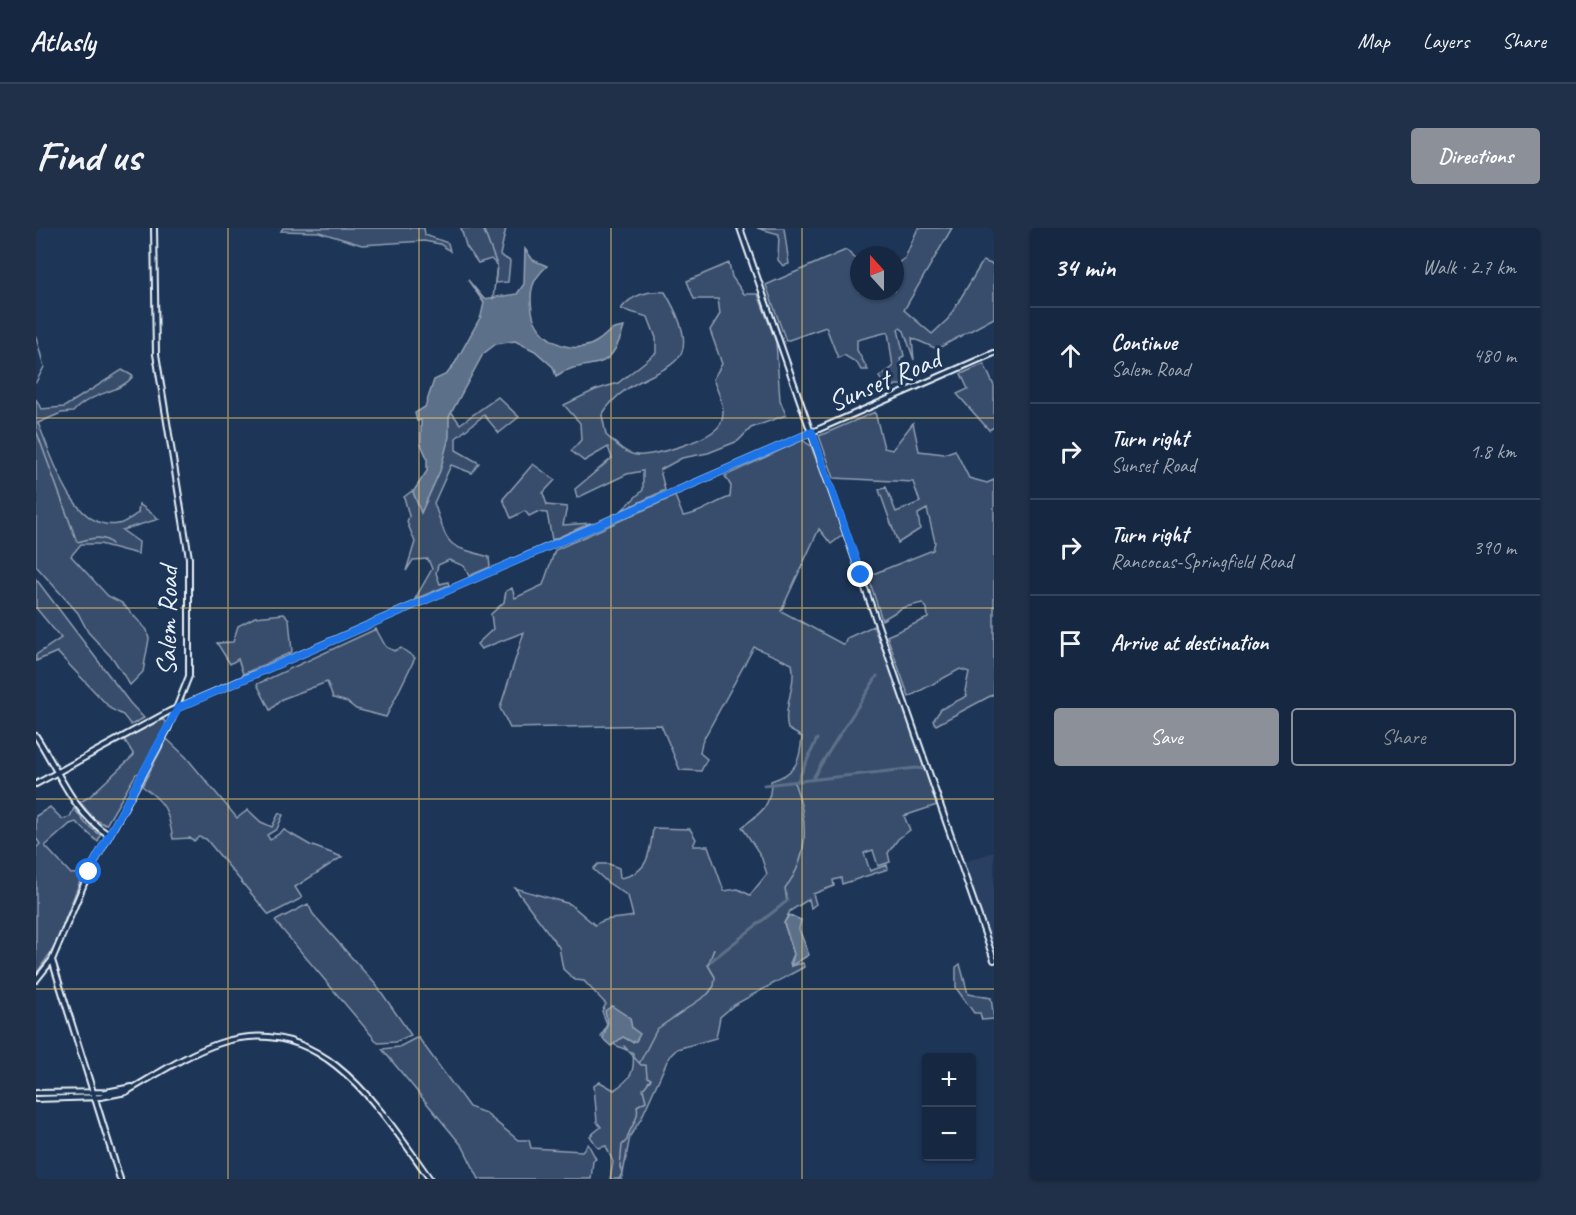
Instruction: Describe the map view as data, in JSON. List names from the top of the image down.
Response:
{
  "streets": {
    "street": ["Sunset Road", "Salem Road"]
  },
  "crossings": [
    ["Sunset Road", "Salem Road"]
  ],
  "north": "top",
  "page": {
    "header": "Atlasly",
    "nav": ["Map", "Layers", "Share"],
    "buttons": [
      "Directions",
      ["Save", "Share"]
    ],
    "title": "Find us",
    "heading": ["34 min", "Walk · 2.7 km"],
    "list": [
      ["Continue", "Salem Road", "480 m"],
      ["Turn right", "Sunset Road", "1.8 km"],
      ["Turn right", "Rancocas-Springfield Road", "390 m"],
      "Arrive at destination"
    ],
    "map_buttons": ["+", "−"]
  }
}
